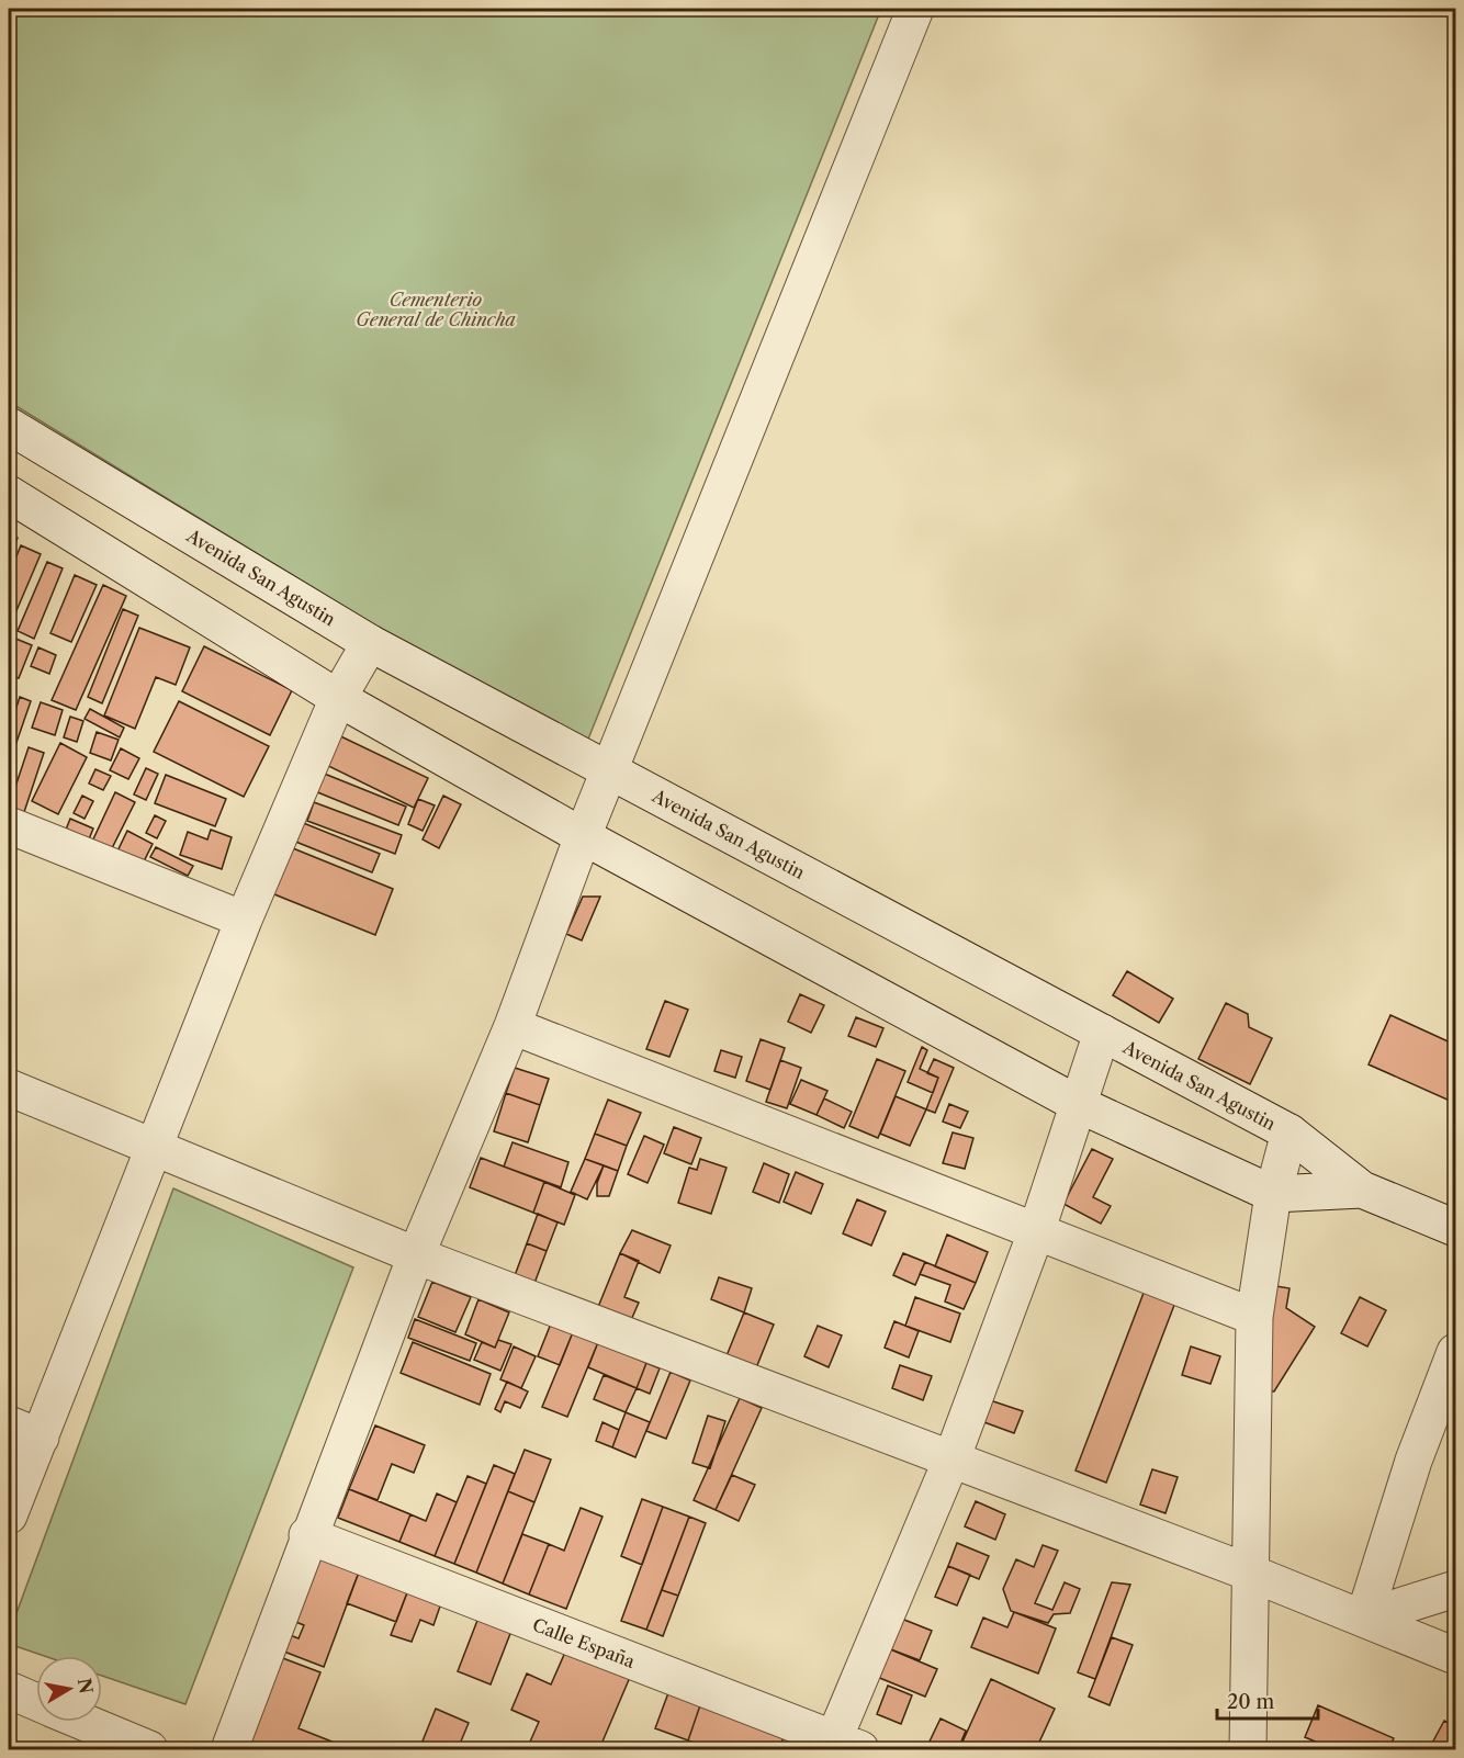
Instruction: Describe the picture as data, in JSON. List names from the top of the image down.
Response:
{
  "streets": {
    "street": ["Avenida San Agustin", "Calle España"]
  },
  "parks": ["Cementerio General de Chincha"],
  "scale_bar": "20 m",
  "north": "right"
}
